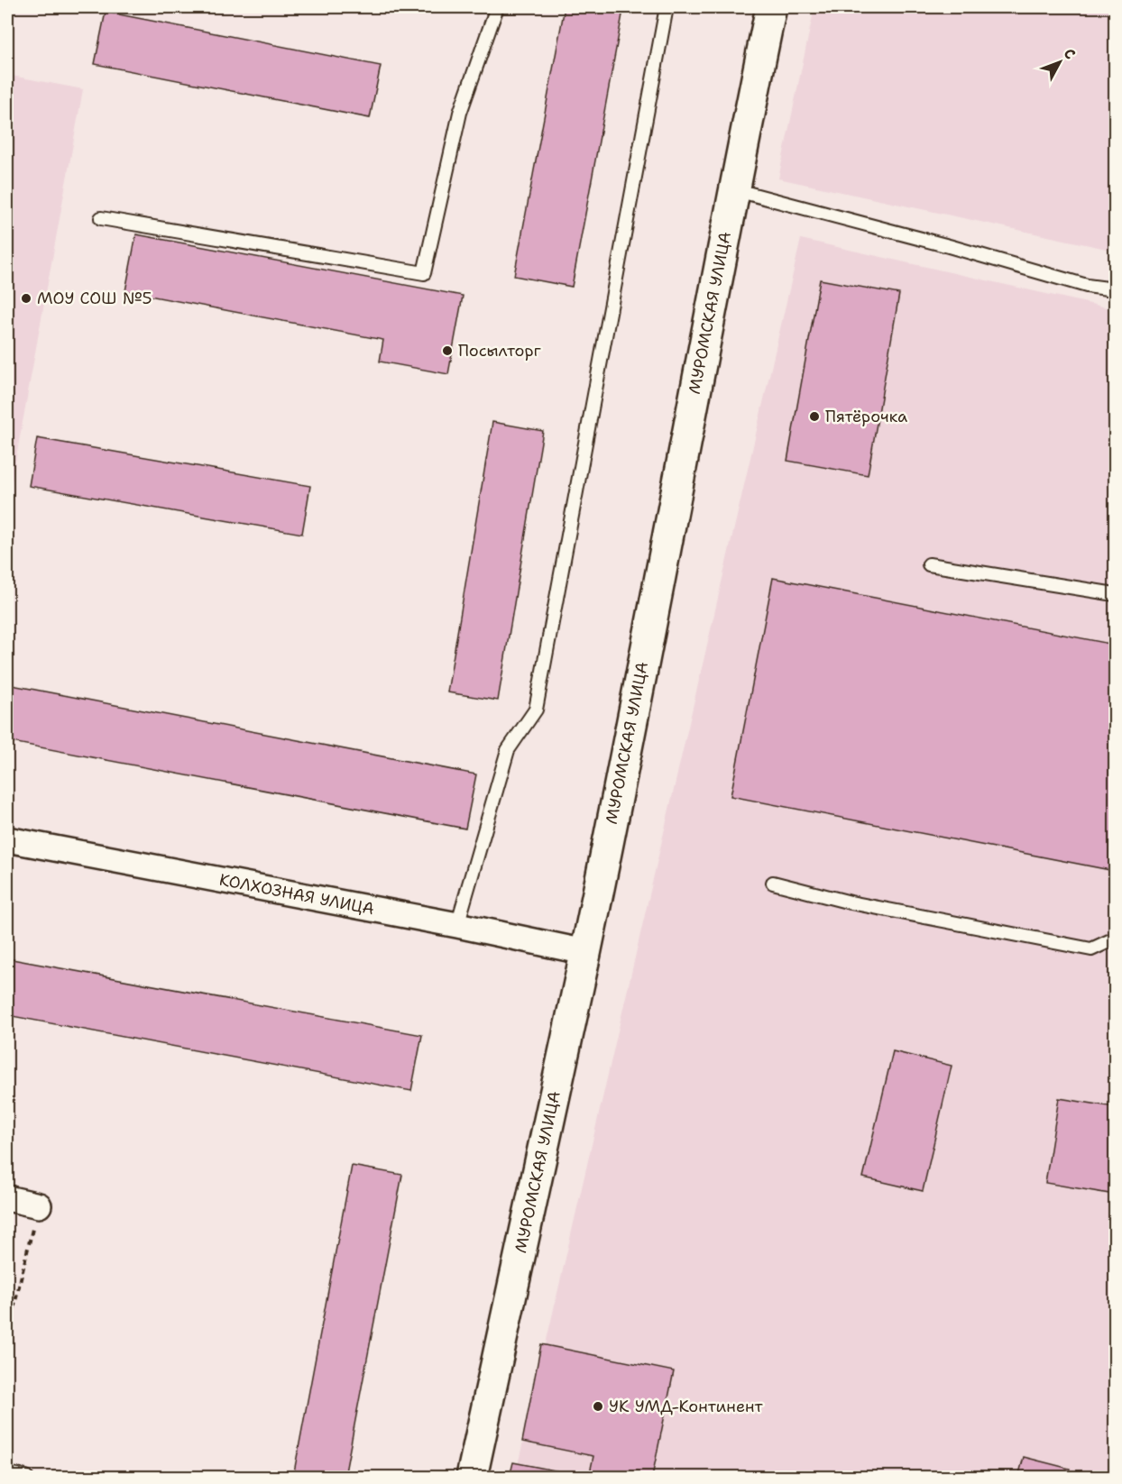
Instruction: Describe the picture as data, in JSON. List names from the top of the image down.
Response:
{
  "streets": {
    "main road": ["МУРОМСКАЯ УЛИЦА"],
    "street": ["КОЛХОЗНАЯ УЛИЦА"]
  },
  "crossings": [
    ["МУРОМСКАЯ УЛИЦА", "КОЛХОЗНАЯ УЛИЦА"]
  ],
  "places": [
    "МОУ СОШ №5",
    "Посылторг",
    "Пятёрочка",
    "УК УМД-Континент"
  ],
  "north": "top right"
}
